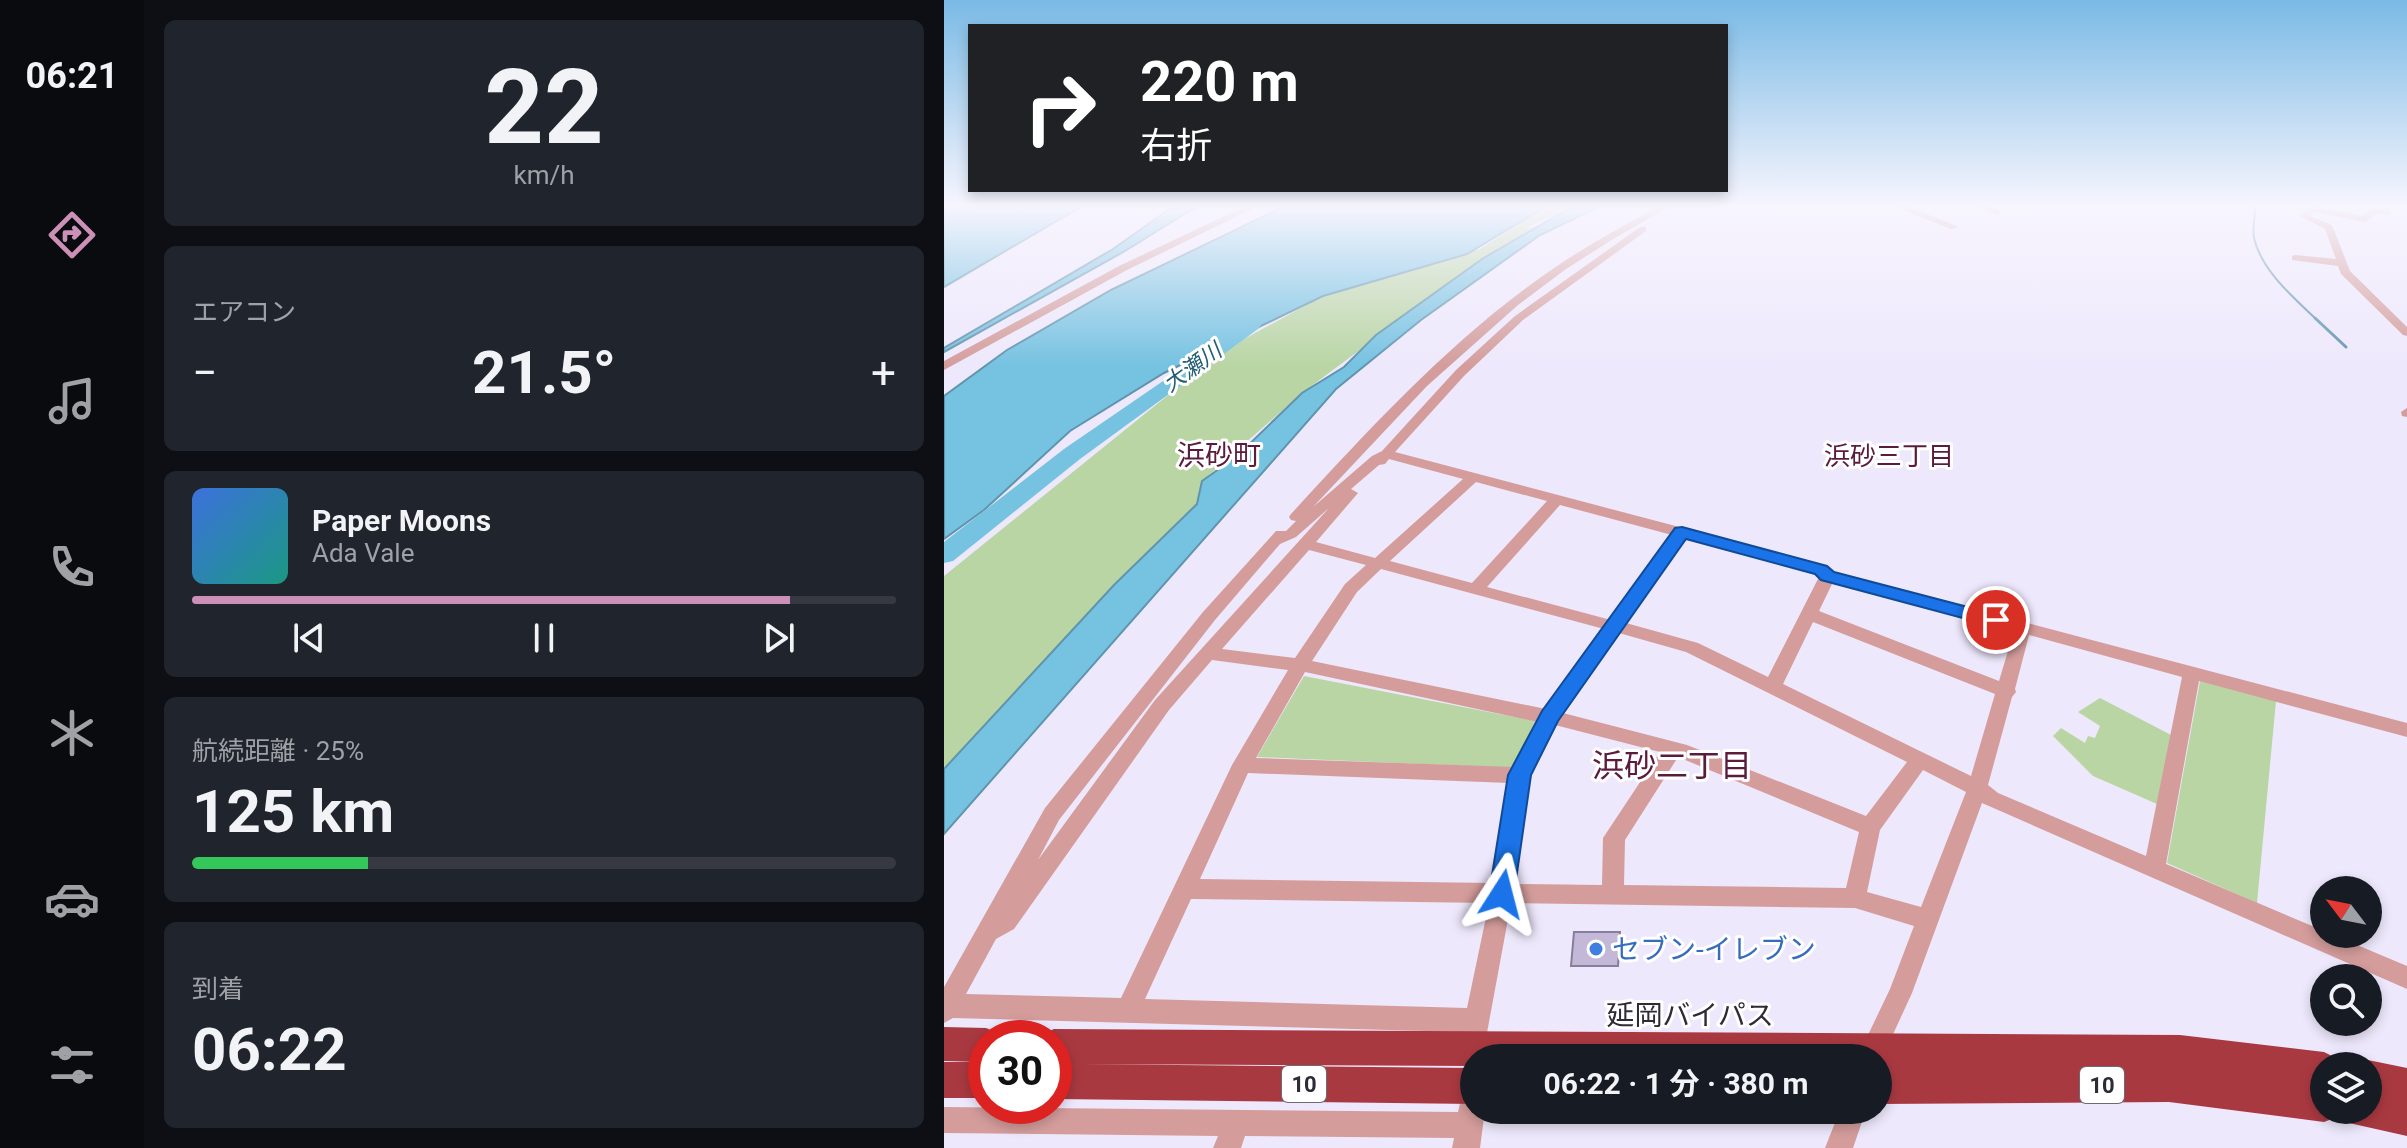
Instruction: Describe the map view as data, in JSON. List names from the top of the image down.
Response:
{
  "streets": {
    "highway": ["延岡バイパス", "10"]
  },
  "districts": ["浜砂町", "浜砂三丁目", "浜砂二丁目"],
  "water": ["大瀬川"],
  "places": ["セブン-イレブン"],
  "north": "top left",
  "page": {
    "tabs": "06:21",
    "tile": [
      ["22", "km/h"],
      "エアコン",
      ["航続距離 · 25%", "125 km"],
      ["到着", "06:22"]
    ],
    "turn": ["220 m", "右折"],
    "heat": ["−", "21.5°", "+"],
    "song": ["Paper Moons", "Ada Vale"],
    "limit": "30",
    "trip": "06:22 · 1 分 · 380 m"
  }
}
